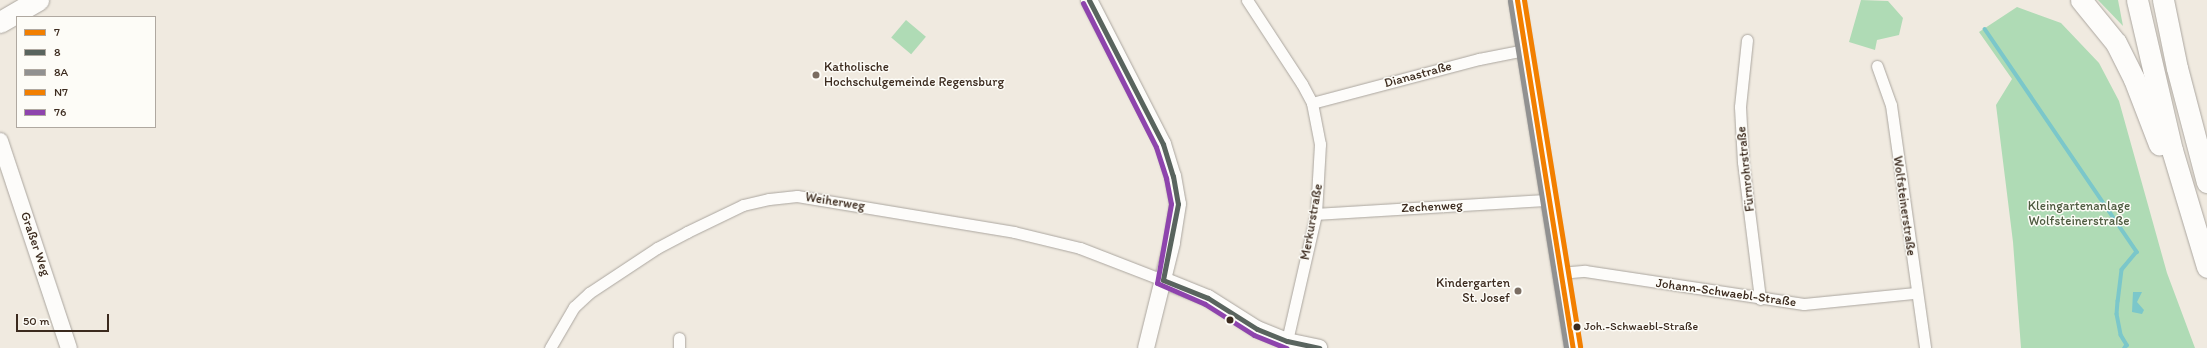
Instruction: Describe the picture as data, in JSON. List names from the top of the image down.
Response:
{
  "streets": {
    "street": [
      "Dianastraße",
      "Fürnrohrstraße",
      "Weiherweg",
      "Wolfsteinerstraße",
      "Zechenweg",
      "Merkurstraße",
      "Graßer Weg",
      "Johann-Schwaebl-Straße"
    ]
  },
  "crossings": [
    ["Dianastraße", "Merkurstraße"],
    ["Fürnrohrstraße", "Johann-Schwaebl-Straße"],
    ["Wolfsteinerstraße", "Johann-Schwaebl-Straße"],
    ["Zechenweg", "Merkurstraße"]
  ],
  "parks": ["Kleingartenanlage Wolfsteinerstraße"],
  "places": ["Katholische Hochschulgemeinde Regensburg", "Kindergarten St. Josef", "Joh.-Schwaebl-Straße"],
  "lines": [
    "transit line 7",
    "transit line 8",
    "transit line N7",
    "transit line 8A",
    "transit line 76"
  ],
  "legend": [
    "7",
    "8",
    "8A",
    "N7",
    "76"
  ],
  "scale_bar": "50 m"
}
